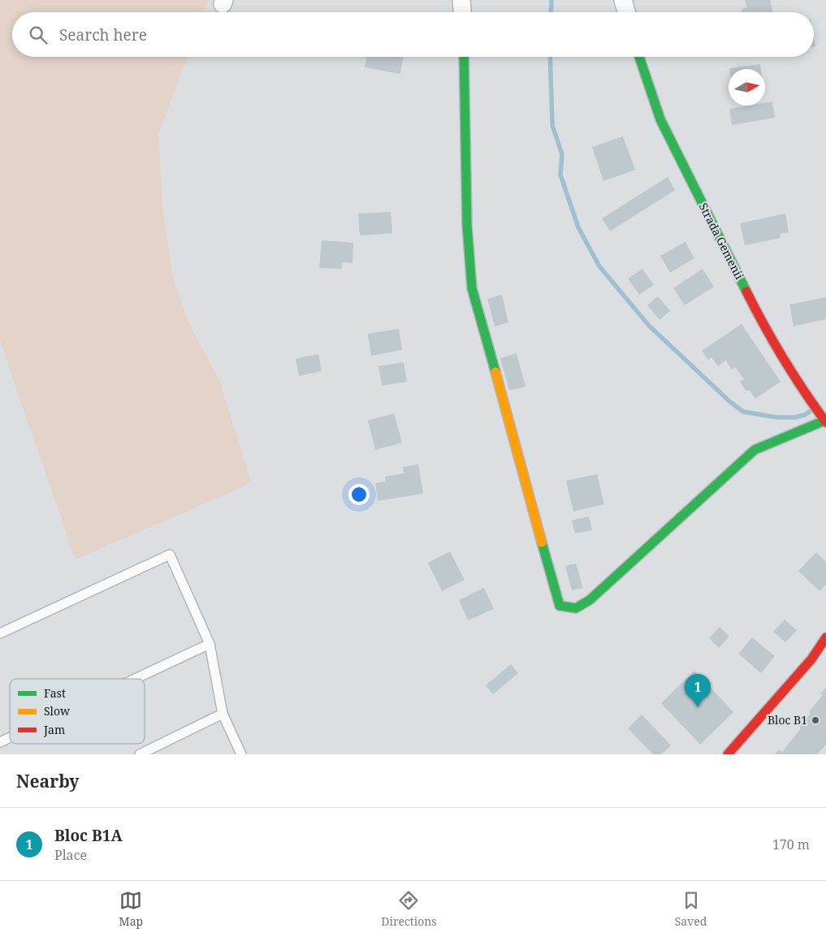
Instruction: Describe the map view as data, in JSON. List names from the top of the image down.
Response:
{
  "streets": {
    "street": ["Strada Gemenii"]
  },
  "places": ["Bloc B1"],
  "legend": ["Fast", "Slow", "Jam"],
  "north": "right",
  "page": {
    "search": "Search here",
    "pins": "1",
    "heading": "Nearby",
    "list": [
      {
        "mark": "1",
        "name": "Bloc B1A",
        "note": "Place",
        "value": "170 m"
      }
    ],
    "nav": ["Map", "Directions", "Saved"]
  }
}
